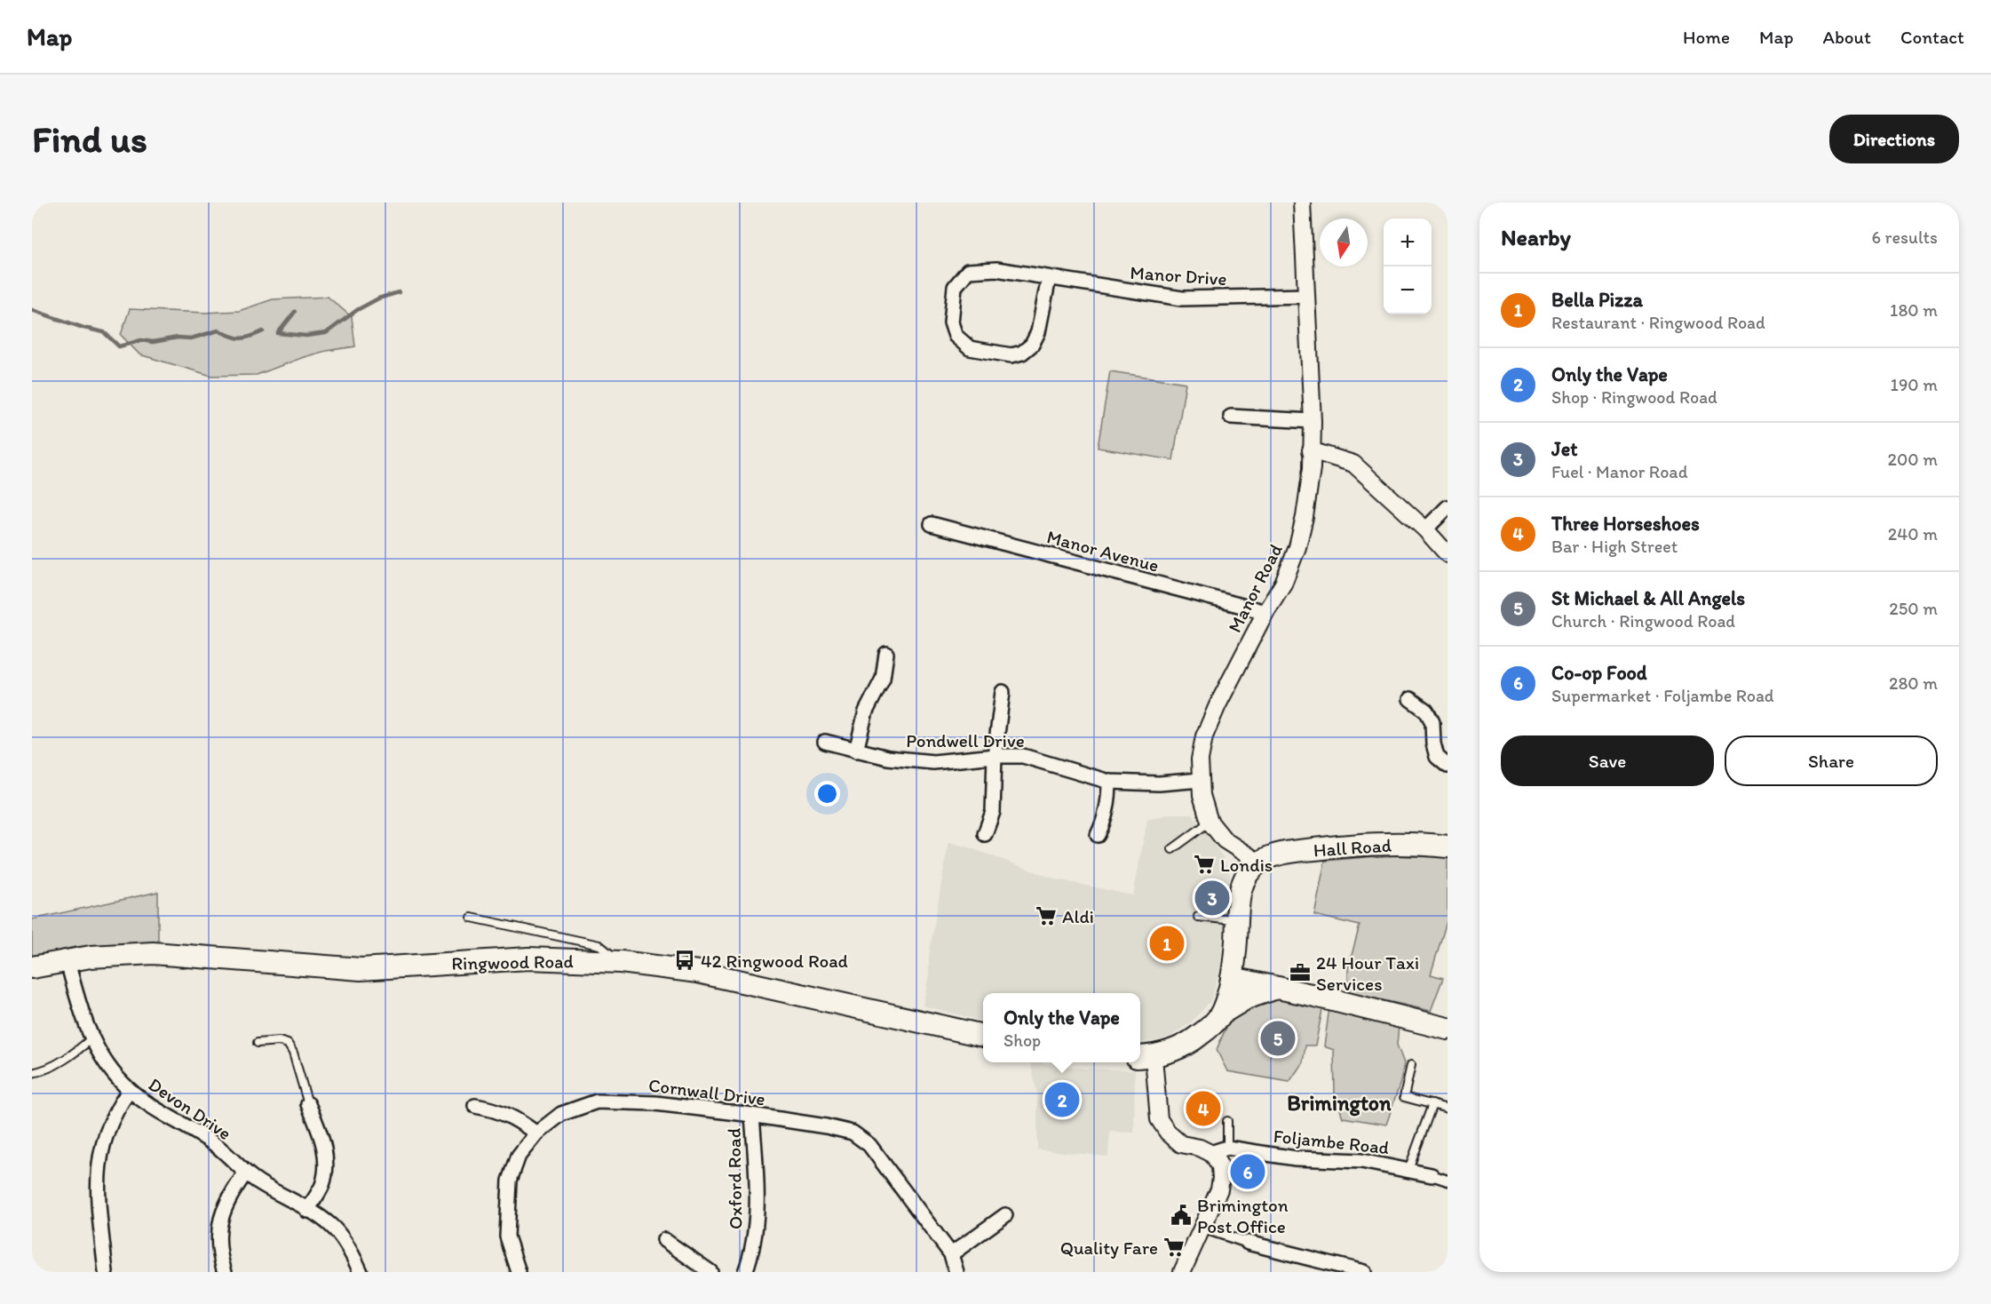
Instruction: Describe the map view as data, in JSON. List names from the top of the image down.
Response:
{
  "streets": {
    "highway": ["Hall Road", "Ringwood Road"],
    "street": [
      "Manor Drive",
      "Manor Avenue",
      "Manor Road",
      "Pondwell Drive",
      "Cornwall Drive",
      "Devon Drive",
      "Foljambe Road",
      "Oxford Road"
    ]
  },
  "crossings": [
    ["Manor Drive", "Manor Road"],
    ["Manor Avenue", "Manor Road"],
    ["Manor Road", "Pondwell Drive"],
    ["Manor Road", "Hall Road"],
    ["Ringwood Road", "Devon Drive"],
    ["Cornwall Drive", "Oxford Road"]
  ],
  "districts": ["Brimington"],
  "places": {
    "supermarket": ["Londis", "Aldi", "Quality Fare"],
    "bus stop": ["42 Ringwood Road"],
    "office": ["24 Hour Taxi Services"],
    "public building": ["Brimington Post Office"]
  },
  "north": "bottom",
  "page": {
    "header": "Map",
    "nav": [
      "Home",
      "Map",
      "About",
      "Contact"
    ],
    "buttons": [
      "Directions",
      ["Save", "Share"]
    ],
    "title": "Find us",
    "heading": ["Nearby", "6 results"],
    "map_buttons": ["+", "−"],
    "list": [
      {
        "mark": "1",
        "name": "Bella Pizza",
        "note": "Restaurant · Ringwood Road",
        "value": "180 m"
      },
      {
        "mark": "2",
        "name": "Only the Vape",
        "note": "Shop · Ringwood Road",
        "value": "190 m"
      },
      {
        "mark": "3",
        "name": "Jet",
        "note": "Fuel · Manor Road",
        "value": "200 m"
      },
      {
        "mark": "4",
        "name": "Three Horseshoes",
        "note": "Bar · High Street",
        "value": "240 m"
      },
      {
        "mark": "5",
        "name": "St Michael & All Angels",
        "note": "Church · Ringwood Road",
        "value": "250 m"
      },
      {
        "mark": "6",
        "name": "Co-op Food",
        "note": "Supermarket · Foljambe Road",
        "value": "280 m"
      }
    ],
    "pins": [
      "3",
      "1",
      "5",
      "2",
      "4",
      "6"
    ],
    "popup": ["Only the Vape", "Shop"]
  }
}
